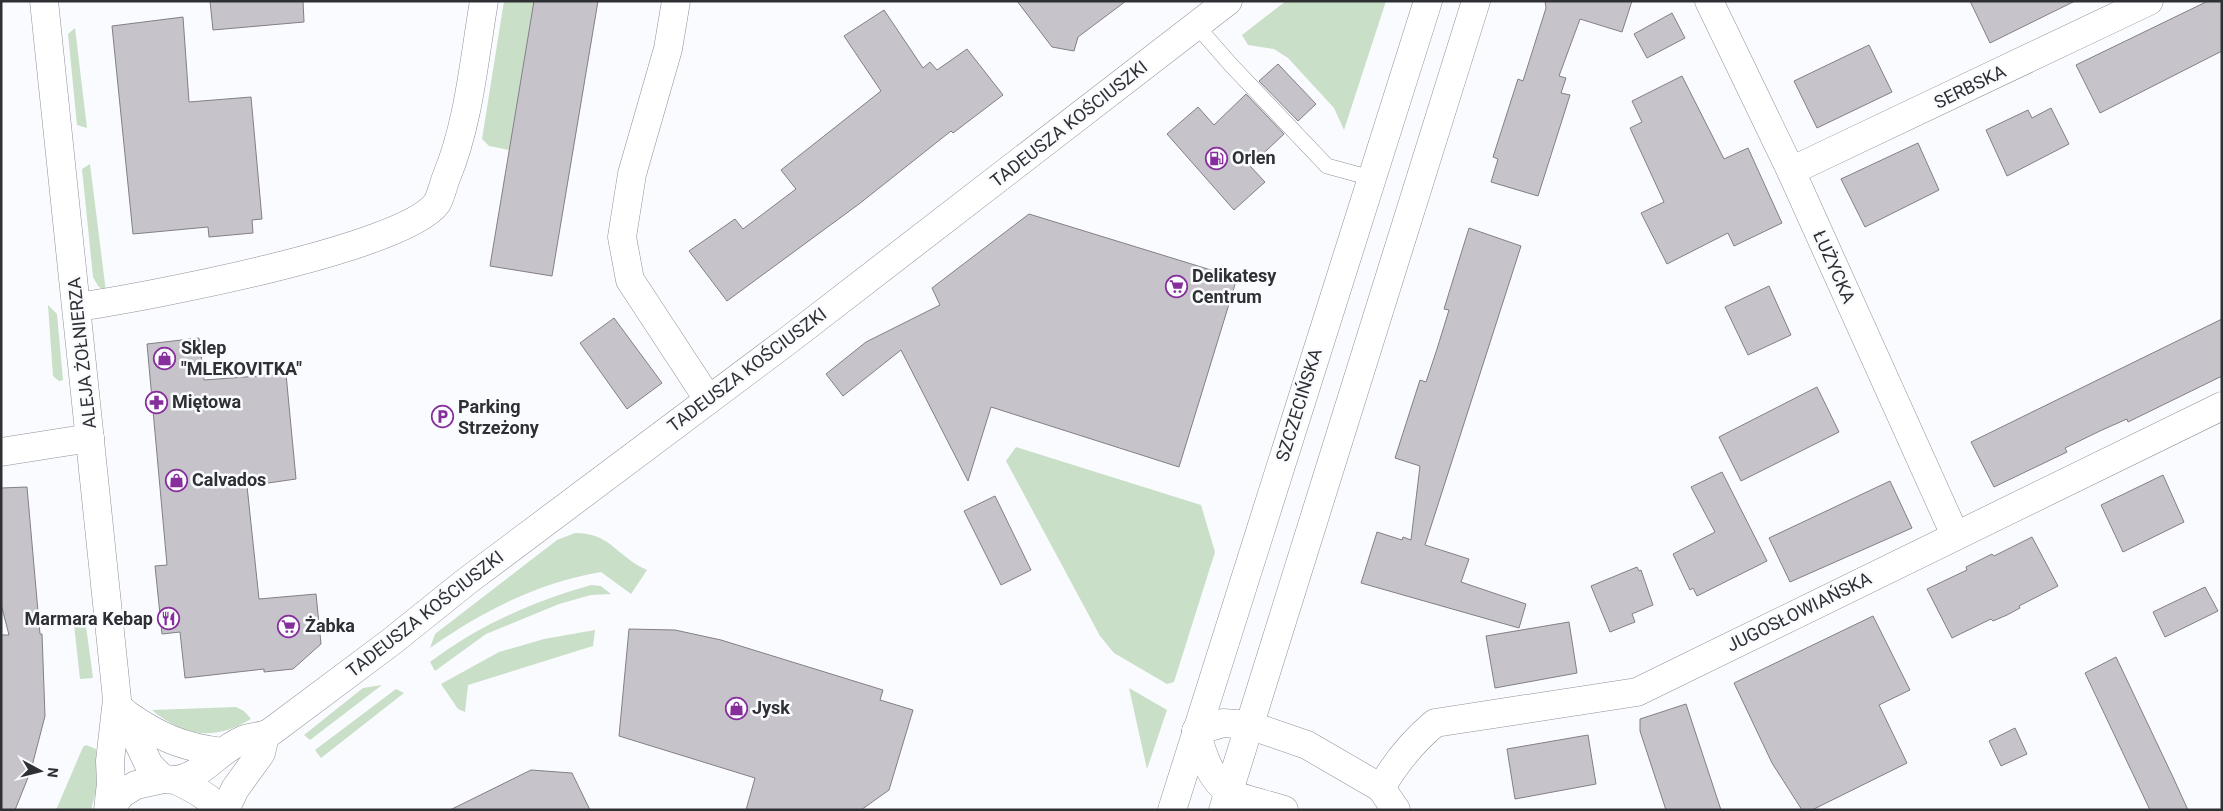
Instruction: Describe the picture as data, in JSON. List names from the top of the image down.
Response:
{
  "streets": {
    "street": [
      "SERBSKA",
      "TADEUSZA KOŚCIUSZKI",
      "ŁUŻYCKA",
      "ALEJA ŻOŁNIERZA",
      "SZCZECIŃSKA",
      "JUGOSŁOWIAŃSKA"
    ]
  },
  "crossings": [
    ["SERBSKA", "ŁUŻYCKA"],
    ["TADEUSZA KOŚCIUSZKI", "ALEJA ŻOŁNIERZA"],
    ["ŁUŻYCKA", "JUGOSŁOWIAŃSKA"]
  ],
  "places": {
    "fuel station": ["Orlen"],
    "supermarket": ["Delikatesy Centrum", "Żabka"],
    "shop": ["Sklep \"MLEKOVITKA\"", "Calvados", "Jysk"],
    "pharmacy": ["Miętowa"],
    "parking": ["Parking Strzeżony"],
    "restaurant": ["Marmara Kebap"]
  },
  "north": "right"
}
